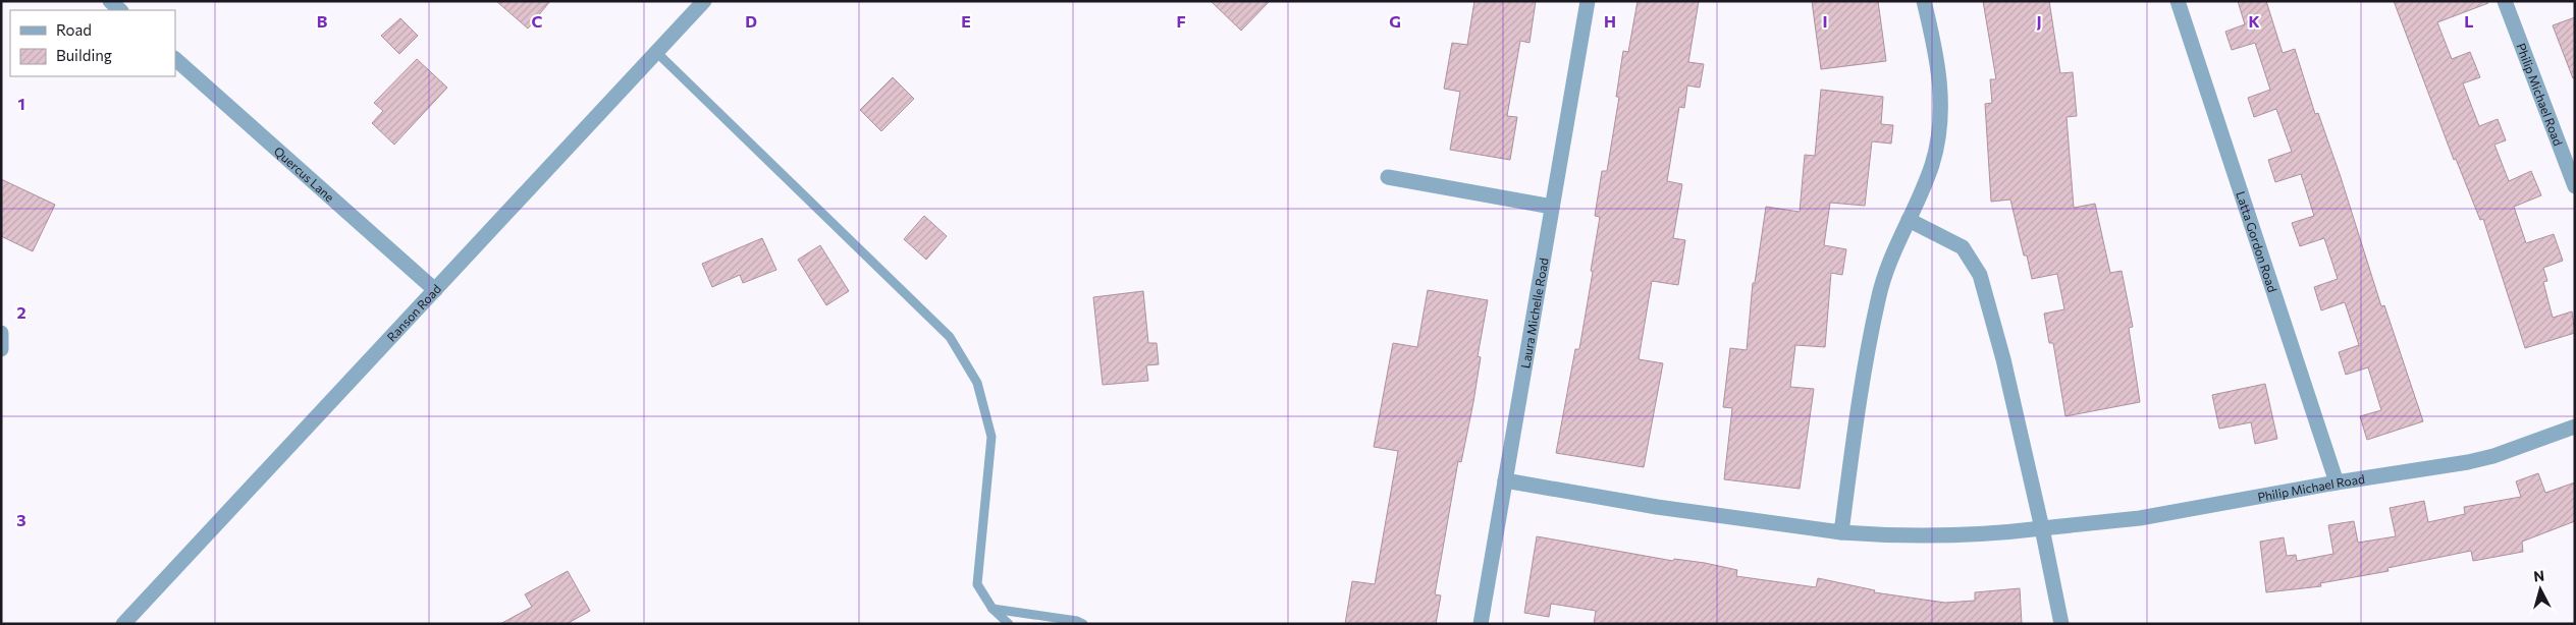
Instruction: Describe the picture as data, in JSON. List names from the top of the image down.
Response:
{
  "streets": {
    "street": [
      "Philip Michael Road",
      "Quercus Lane",
      "Latta Gordon Road",
      "Laura Michelle Road",
      "Ranson Road"
    ]
  },
  "crossings": [
    ["Philip Michael Road", "Latta Gordon Road"],
    ["Philip Michael Road", "Laura Michelle Road"],
    ["Quercus Lane", "Ranson Road"]
  ],
  "legend": ["Road", "Building"],
  "north": "top",
  "grid": {
    "columns": [
      "B",
      "C",
      "D",
      "E",
      "F",
      "G",
      "H",
      "I",
      "J",
      "K",
      "L"
    ],
    "rows": ["1", "2", "3"]
  }
}
